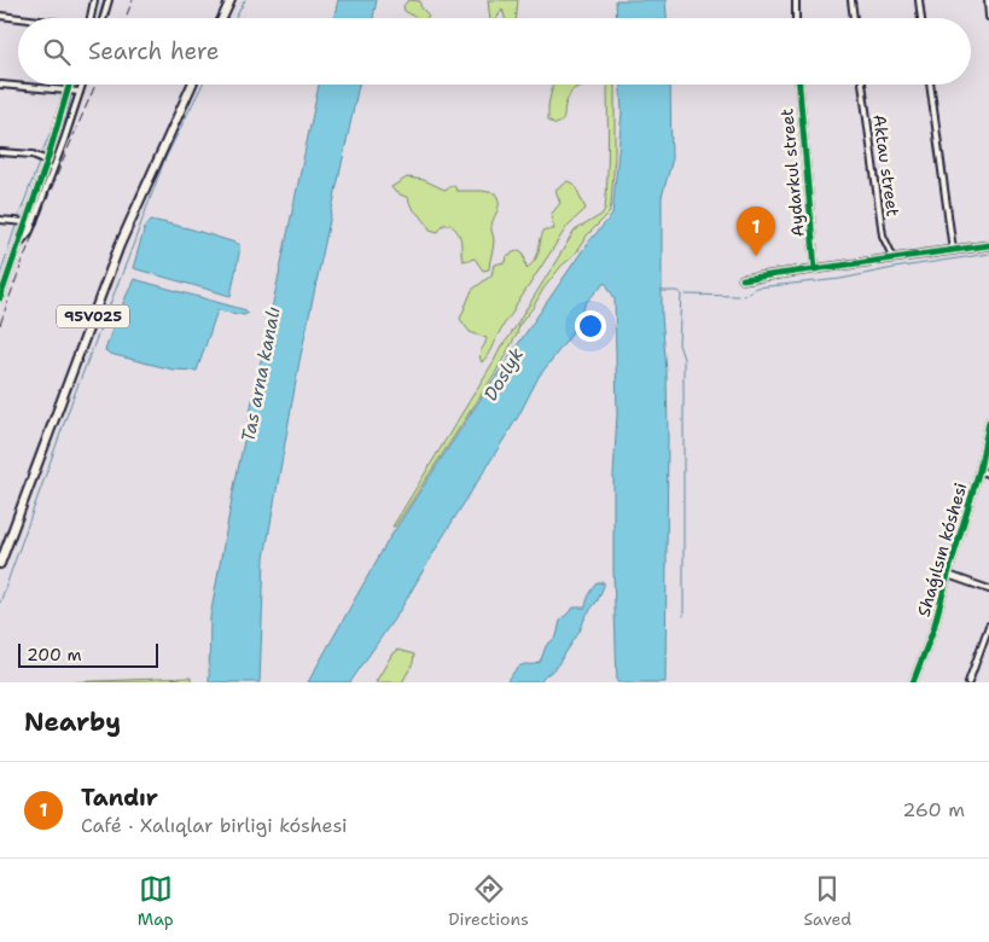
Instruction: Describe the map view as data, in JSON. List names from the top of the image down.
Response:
{
  "streets": {
    "main road": ["95V025"],
    "street": ["Aktau street", "Aydarkul street", "Shaǵılsın kóshesi"]
  },
  "water": ["Tas arna kanalı", "Doslyk"],
  "scale_bar": "200 m",
  "page": {
    "search": "Search here",
    "pins": "1",
    "scale": "200 m",
    "heading": "Nearby",
    "list": [
      {
        "mark": "1",
        "name": "Tandır",
        "note": "Café · Xalıqlar birligi kóshesi",
        "value": "260 m"
      }
    ],
    "nav": ["Map", "Directions", "Saved"]
  }
}
